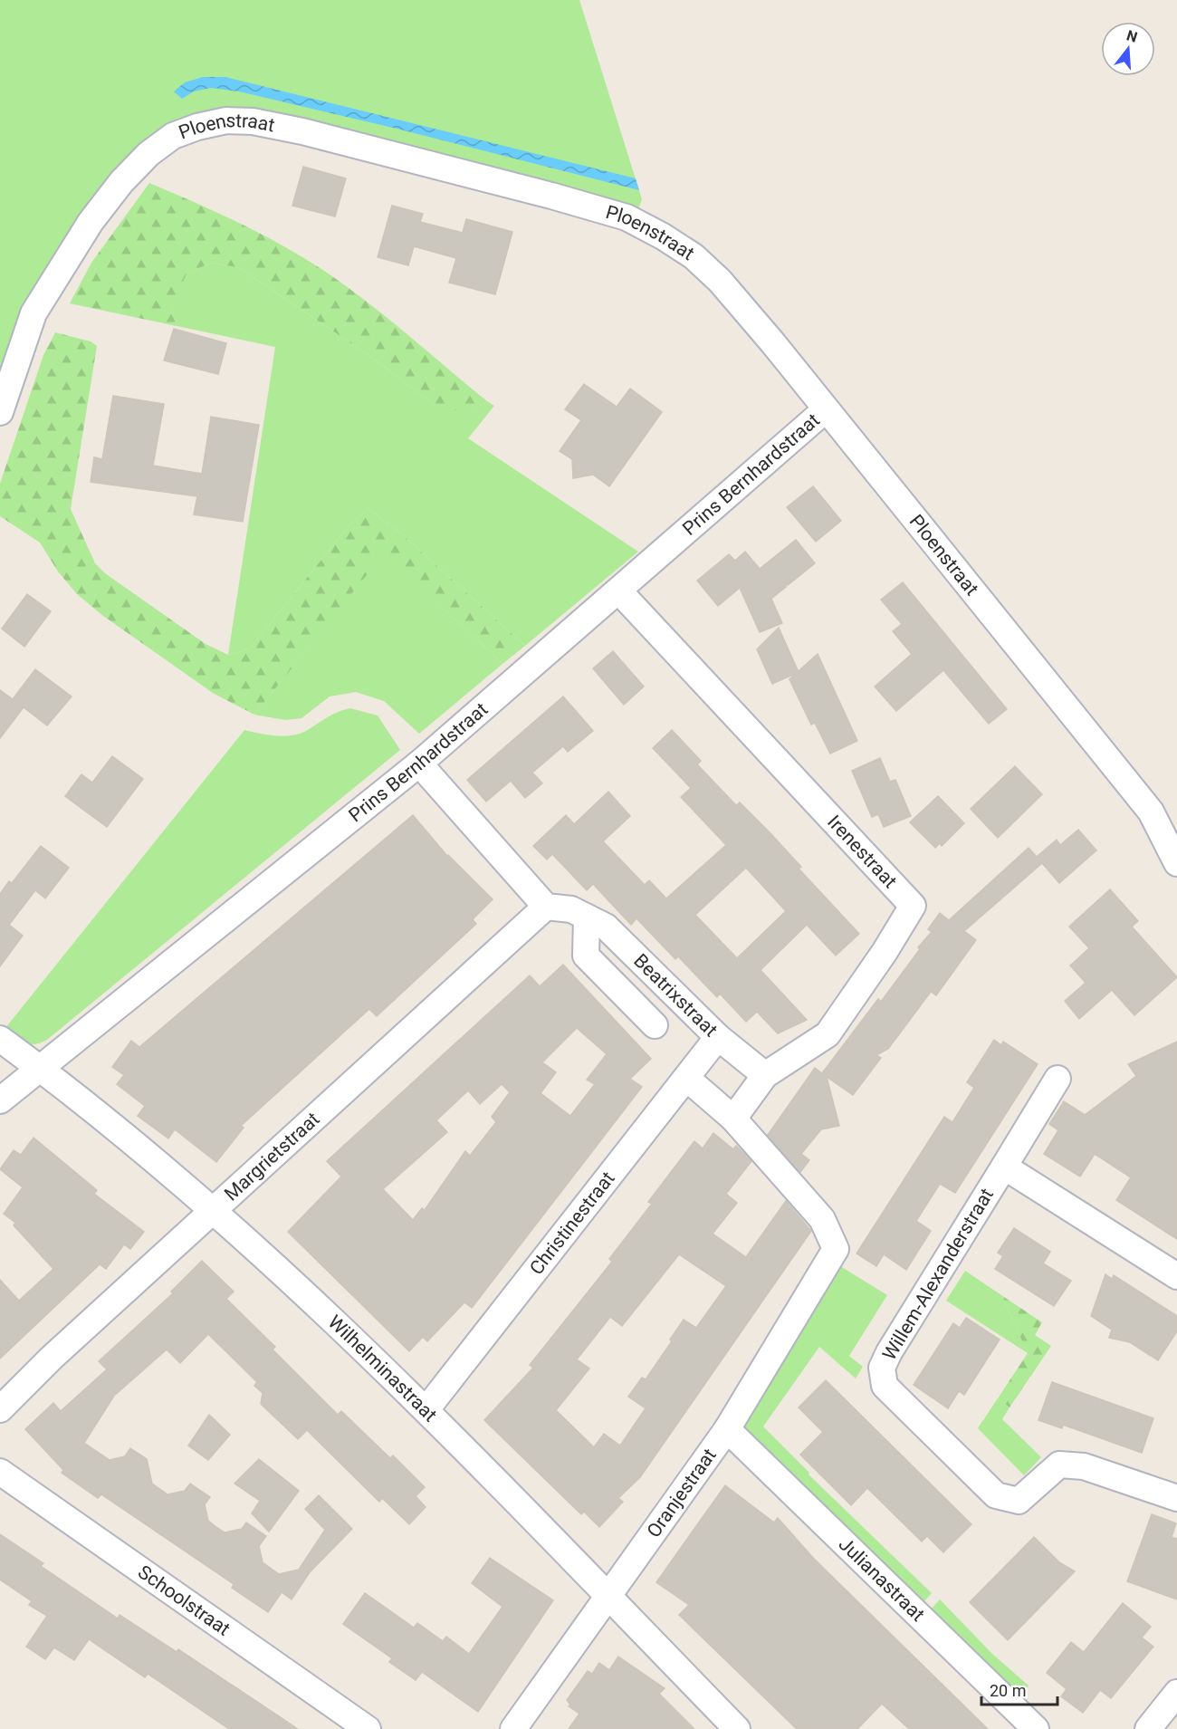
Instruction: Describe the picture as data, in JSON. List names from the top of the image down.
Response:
{
  "streets": {
    "street": [
      "Ploenstraat",
      "Prins Bernhardstraat",
      "Irenestraat",
      "Beatrixstraat",
      "Margrietstraat",
      "Christinestraat",
      "Willem-Alexanderstraat",
      "Wilhelminastraat",
      "Oranjestraat",
      "Julianastraat",
      "Schoolstraat"
    ]
  },
  "crossings": [
    ["Ploenstraat", "Prins Bernhardstraat"],
    ["Prins Bernhardstraat", "Irenestraat"],
    ["Prins Bernhardstraat", "Wilhelminastraat"],
    ["Irenestraat", "Beatrixstraat"],
    ["Irenestraat", "Oranjestraat"],
    ["Beatrixstraat", "Margrietstraat"],
    ["Beatrixstraat", "Christinestraat"],
    ["Margrietstraat", "Wilhelminastraat"],
    ["Christinestraat", "Wilhelminastraat"],
    ["Wilhelminastraat", "Oranjestraat"],
    ["Oranjestraat", "Julianastraat"]
  ],
  "scale_bar": "20 m",
  "north": "top"
}
